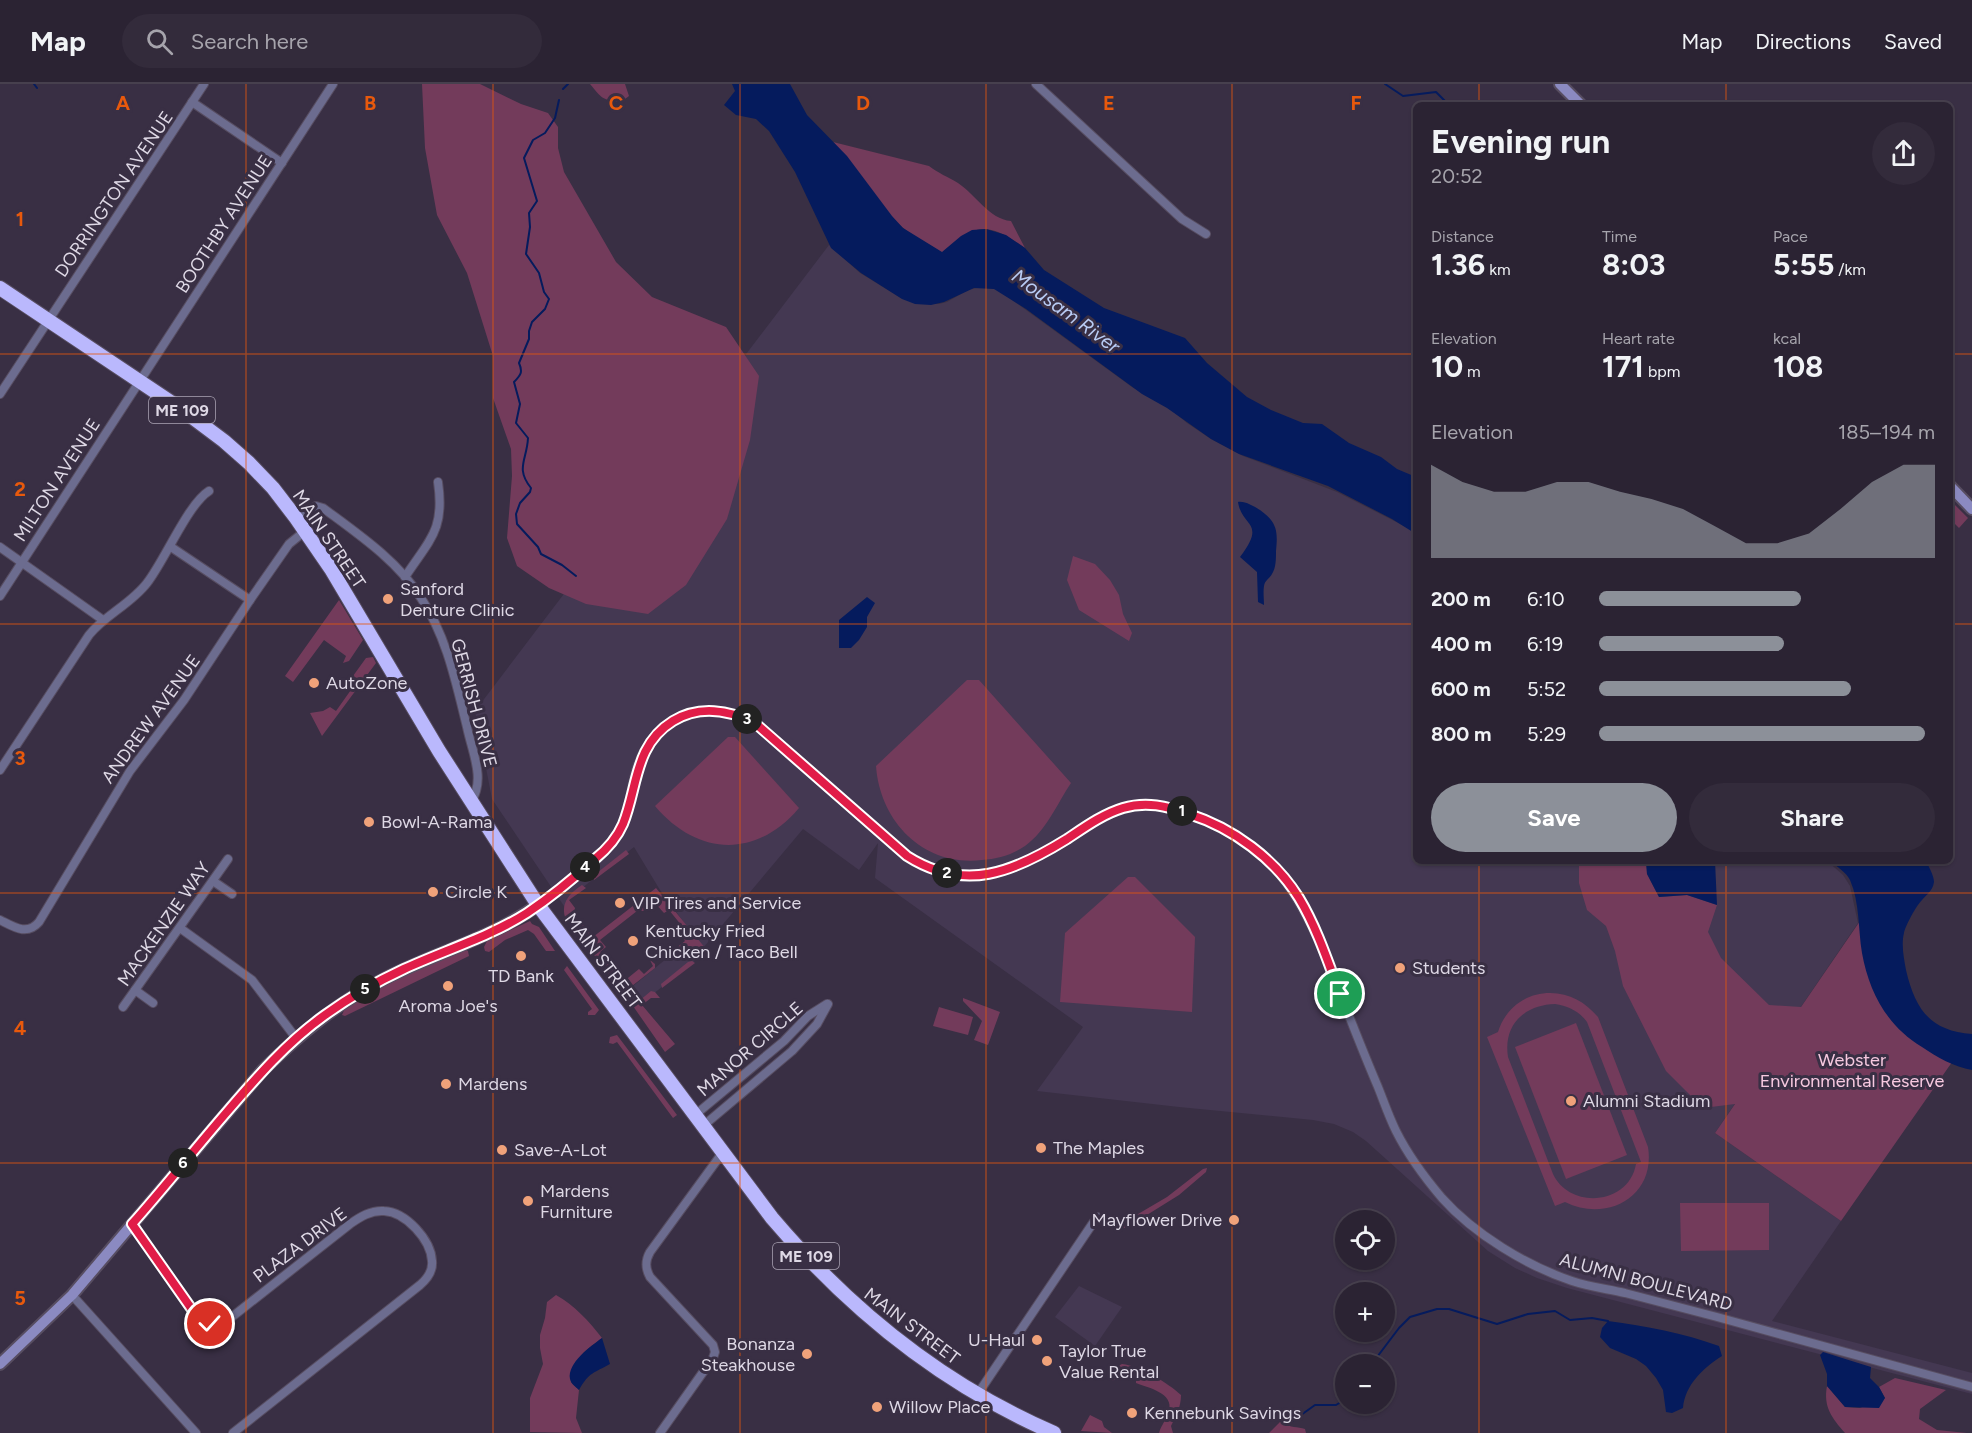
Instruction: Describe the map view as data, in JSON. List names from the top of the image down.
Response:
{
  "streets": {
    "highway": ["ME 109", "MAIN STREET"],
    "street": [
      "DORRINGTON AVENUE",
      "BOOTHBY AVENUE",
      "MILTON AVENUE",
      "GERRISH DRIVE",
      "ANDREW AVENUE",
      "MACKENZIE WAY",
      "MANOR CIRCLE",
      "PLAZA DRIVE",
      "ALUMNI BOULEVARD"
    ]
  },
  "crossings": [
    ["DORRINGTON AVENUE", "MAIN STREET"],
    ["BOOTHBY AVENUE", "MILTON AVENUE"],
    ["BOOTHBY AVENUE", "MAIN STREET"],
    ["MILTON AVENUE", "MAIN STREET"],
    ["MAIN STREET", "GERRISH DRIVE"],
    ["MAIN STREET", "ANDREW AVENUE"],
    ["MAIN STREET", "MANOR CIRCLE"],
    ["MAIN STREET", "ALUMNI BOULEVARD"]
  ],
  "water": ["Mousam River"],
  "parks": ["Webster Environmental Reserve"],
  "places": [
    "Sanford Denture Clinic",
    "AutoZone",
    "Bowl-A-Rama",
    "Circle K",
    "VIP Tires and Service",
    "Kentucky Fried Chicken / Taco Bell",
    "TD Bank",
    "Students",
    "Aroma Joe's",
    "Mardens",
    "Alumni Stadium",
    "The Maples",
    "Save-A-Lot",
    "Mardens Furniture",
    "Mayflower Drive",
    "U-Haul",
    "Bonanza Steakhouse",
    "Taylor True Value Rental",
    "Willow Place",
    "Kennebunk Savings"
  ],
  "page": {
    "header": "Map",
    "search": "Search here",
    "nav": ["Map", "Directions", "Saved"],
    "heading": ["Evening run", "20:52"],
    "stats": [
      ["Distance", "1.36 km"],
      ["Time", "8:03"],
      ["Pace", "5:55 /km"],
      ["Elevation", "10 m"],
      ["Heart rate", "171 bpm"],
      ["kcal", "108"]
    ],
    "chart": ["Elevation", "185–194 m"],
    "list": [
      {
        "name": "200 m",
        "note": "6:10"
      },
      {
        "name": "400 m",
        "note": "6:19"
      },
      {
        "name": "600 m",
        "note": "5:52"
      },
      {
        "name": "800 m",
        "note": "5:29"
      }
    ],
    "pins": [
      "3",
      "1",
      "4",
      "2",
      "5",
      "6"
    ],
    "buttons": ["Save", "Share"],
    "map_buttons": ["+", "−"]
  },
  "grid": {
    "columns": [
      "A",
      "B",
      "C",
      "D",
      "E",
      "F"
    ],
    "rows": [
      "1",
      "2",
      "3",
      "4",
      "5"
    ]
  }
}
